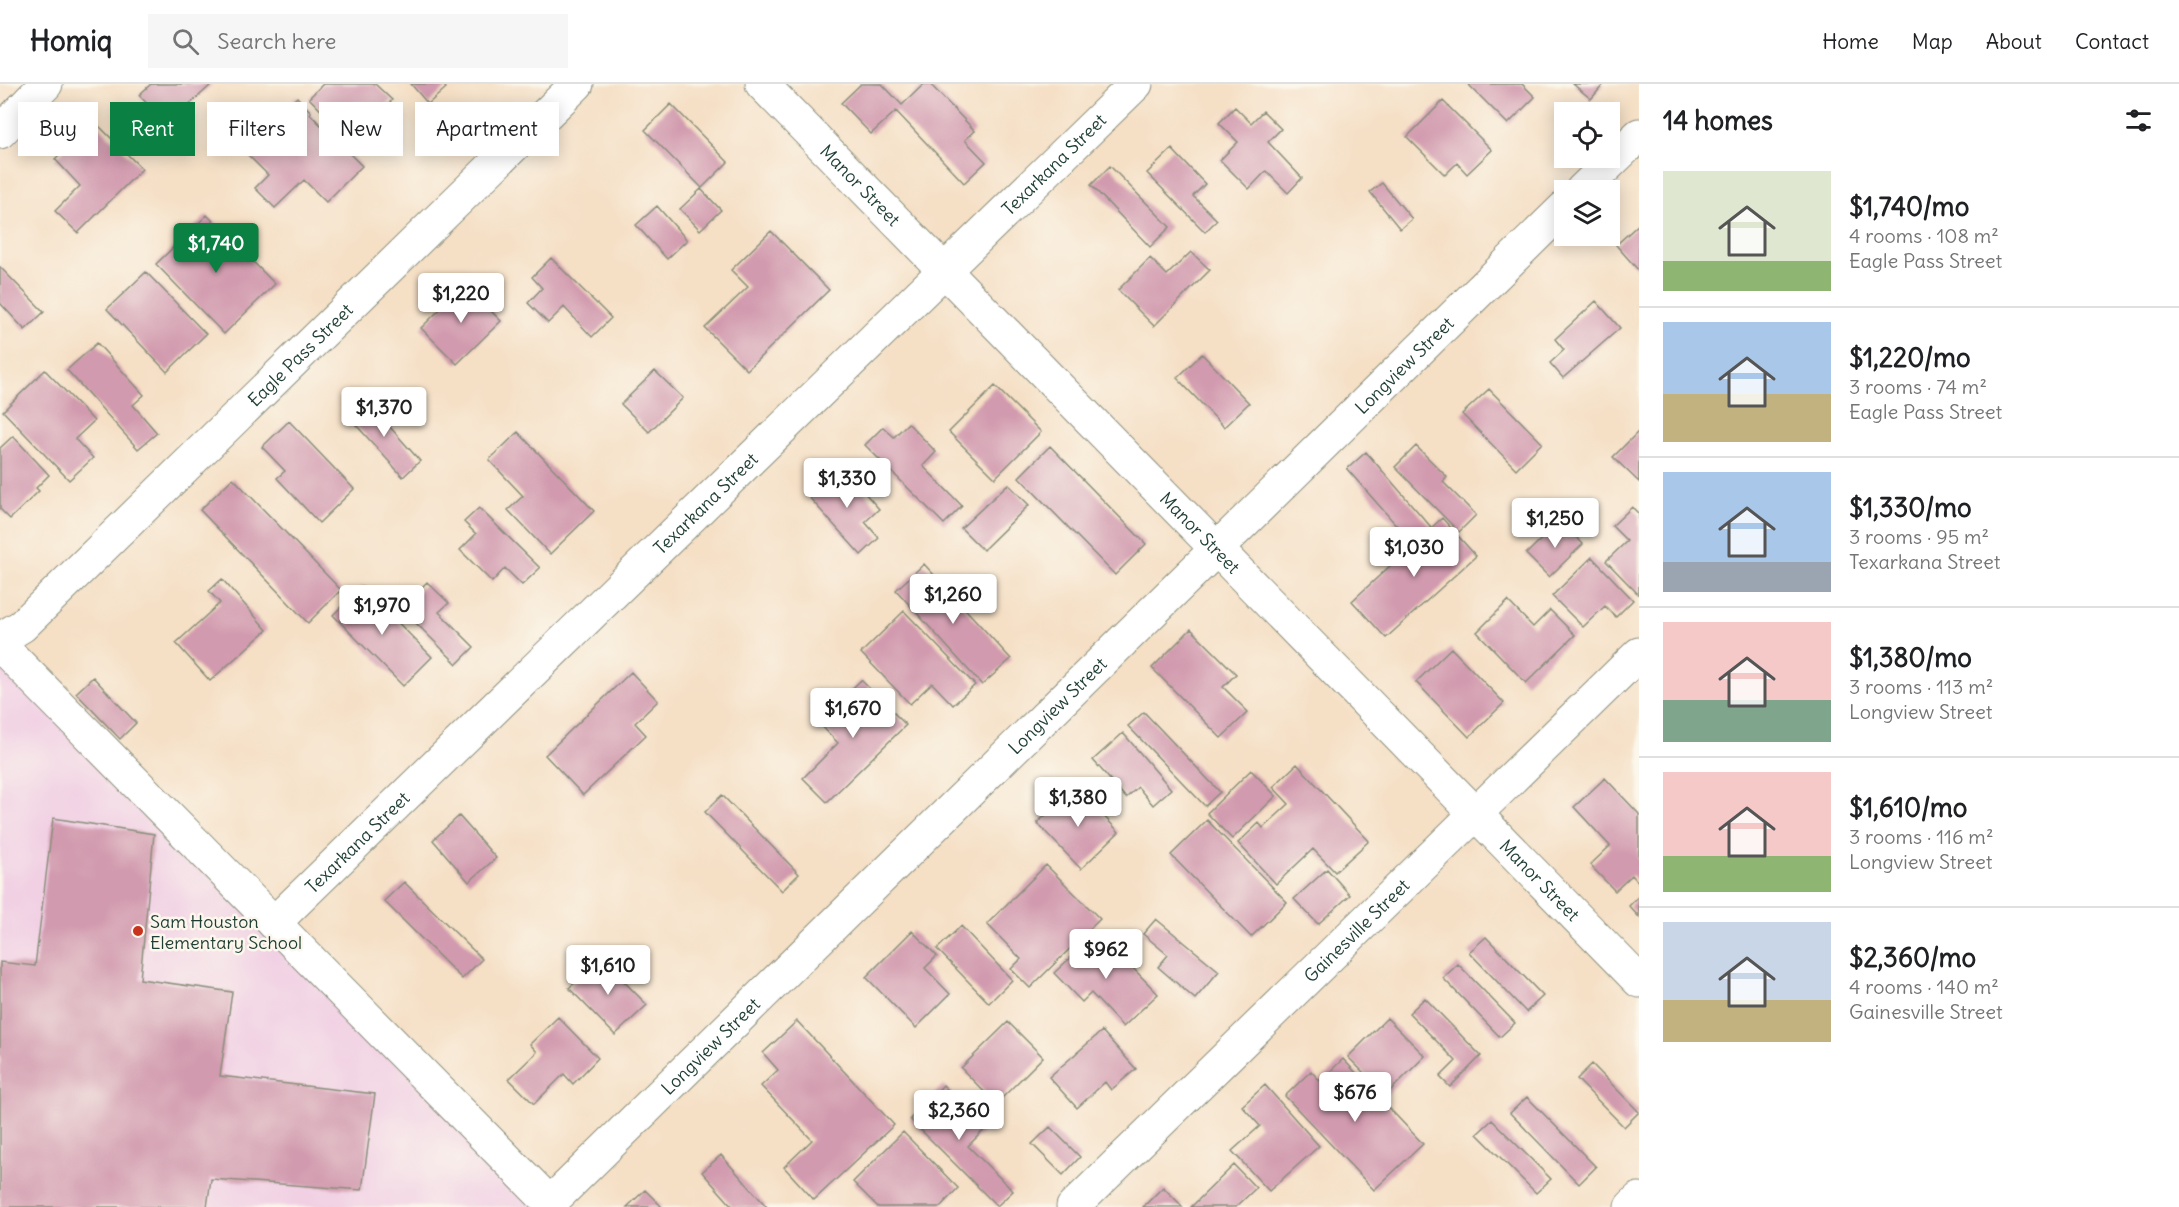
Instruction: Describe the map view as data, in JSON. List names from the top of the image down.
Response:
{
  "streets": {
    "street": [
      "Texarkana Street",
      "Manor Street",
      "Eagle Pass Street",
      "Longview Street",
      "Gainesville Street"
    ]
  },
  "crossings": [
    ["Texarkana Street", "Manor Street"],
    ["Texarkana Street", "Longview Street"],
    ["Manor Street", "Longview Street"],
    ["Manor Street", "Gainesville Street"]
  ],
  "places": ["Sam Houston Elementary School"],
  "page": {
    "header": "Homiq",
    "search": "Search here",
    "nav": [
      "Home",
      "Map",
      "About",
      "Contact"
    ],
    "heading": "14 homes",
    "chip": [
      "Buy",
      "Rent",
      "Filters",
      "New",
      "Apartment"
    ],
    "list": [
      {
        "name": "$1,740/mo",
        "note": "4 rooms · 108 m² · Eagle Pass Street"
      },
      {
        "name": "$1,220/mo",
        "note": "3 rooms · 74 m² · Eagle Pass Street"
      },
      {
        "name": "$1,330/mo",
        "note": "3 rooms · 95 m² · Texarkana Street"
      },
      {
        "name": "$1,380/mo",
        "note": "3 rooms · 113 m² · Longview Street"
      },
      {
        "name": "$1,610/mo",
        "note": "3 rooms · 116 m² · Longview Street"
      },
      {
        "name": "$2,360/mo",
        "note": "4 rooms · 140 m² · Gainesville Street"
      }
    ],
    "price": [
      "$1,740",
      "$1,220",
      "$1,370",
      "$1,330",
      "$1,250",
      "$1,030",
      "$1,260",
      "$1,970",
      "$1,670",
      "$1,380",
      "$962",
      "$1,610",
      "$676",
      "$2,360"
    ]
  }
}
